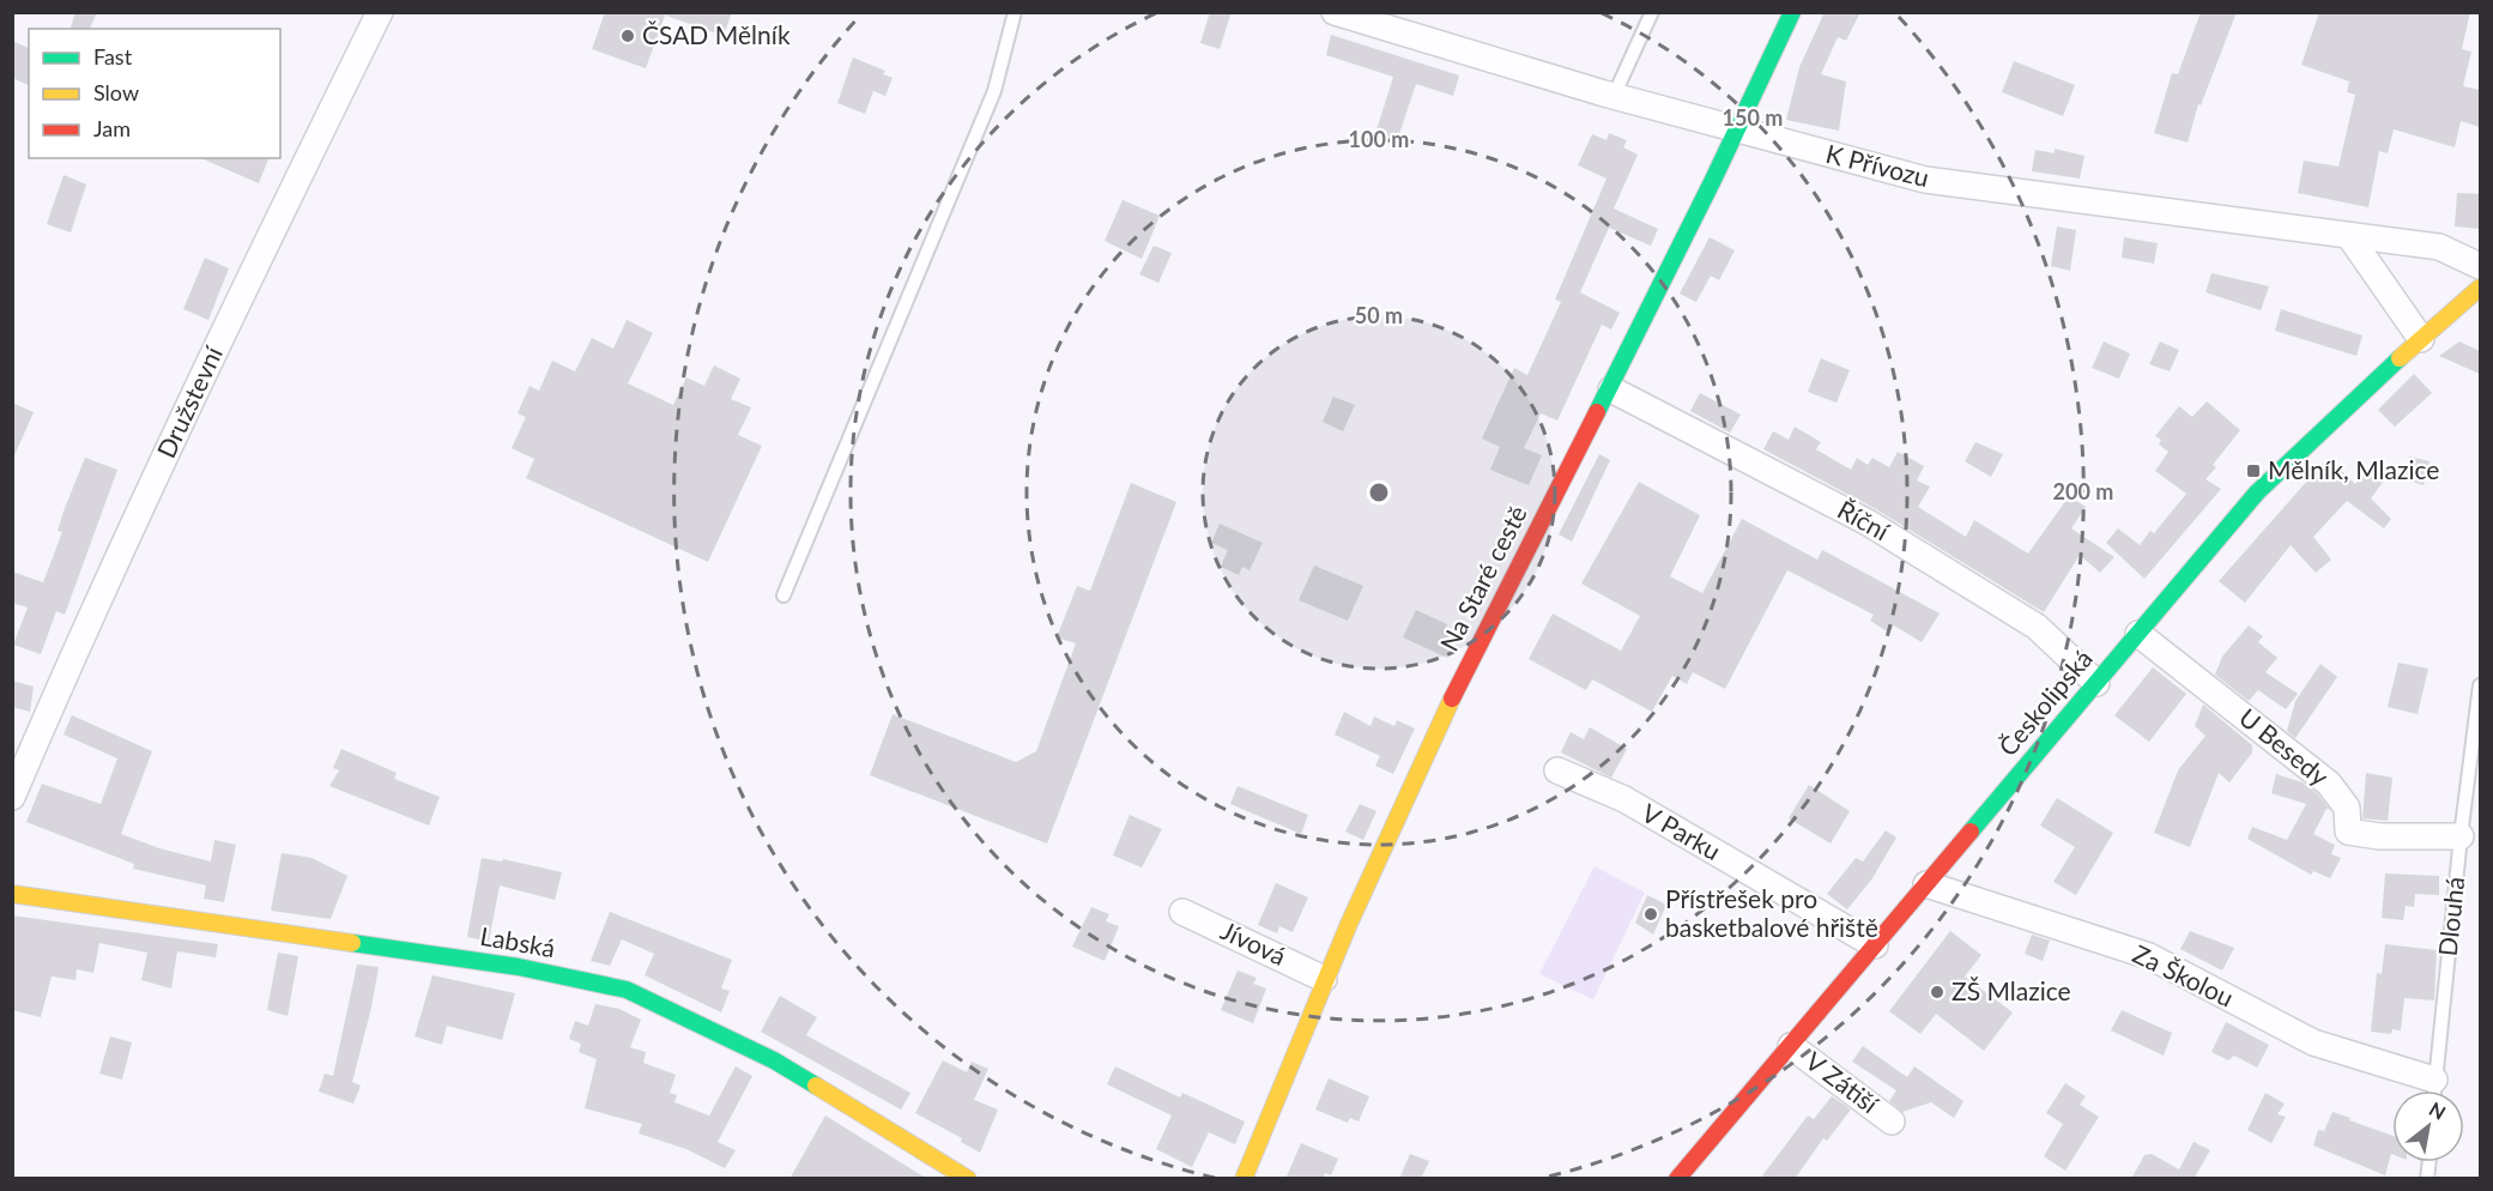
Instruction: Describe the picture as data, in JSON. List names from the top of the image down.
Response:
{
  "streets": {
    "street": [
      "K Přívozu",
      "Družstevní",
      "Říční",
      "Na Staré cestě",
      "Českolipská",
      "U Besedy",
      "V Parku",
      "Labská",
      "Jívová",
      "Za Školou",
      "V Zátiší"
    ],
    "lane": ["Dlouhá"]
  },
  "crossings": [
    ["K Přívozu", "Na Staré cestě"],
    ["Říční", "Na Staré cestě"],
    ["Říční", "Českolipská"],
    ["Na Staré cestě", "Jívová"],
    ["Českolipská", "U Besedy"],
    ["Českolipská", "V Parku"],
    ["Českolipská", "Za Školou"],
    ["Českolipská", "V Zátiší"],
    ["U Besedy", "Dlouhá"]
  ],
  "places": {
    "other": ["ČSAD Mělník", "Přístřešek pro basketbalové hřiště", "ZŠ Mlazice"],
    "transit": ["Mělník, Mlazice"]
  },
  "legend": ["Fast", "Slow", "Jam"],
  "north": "top right",
  "rings": [
    "150 m",
    "100 m",
    "50 m",
    "200 m"
  ]
}
